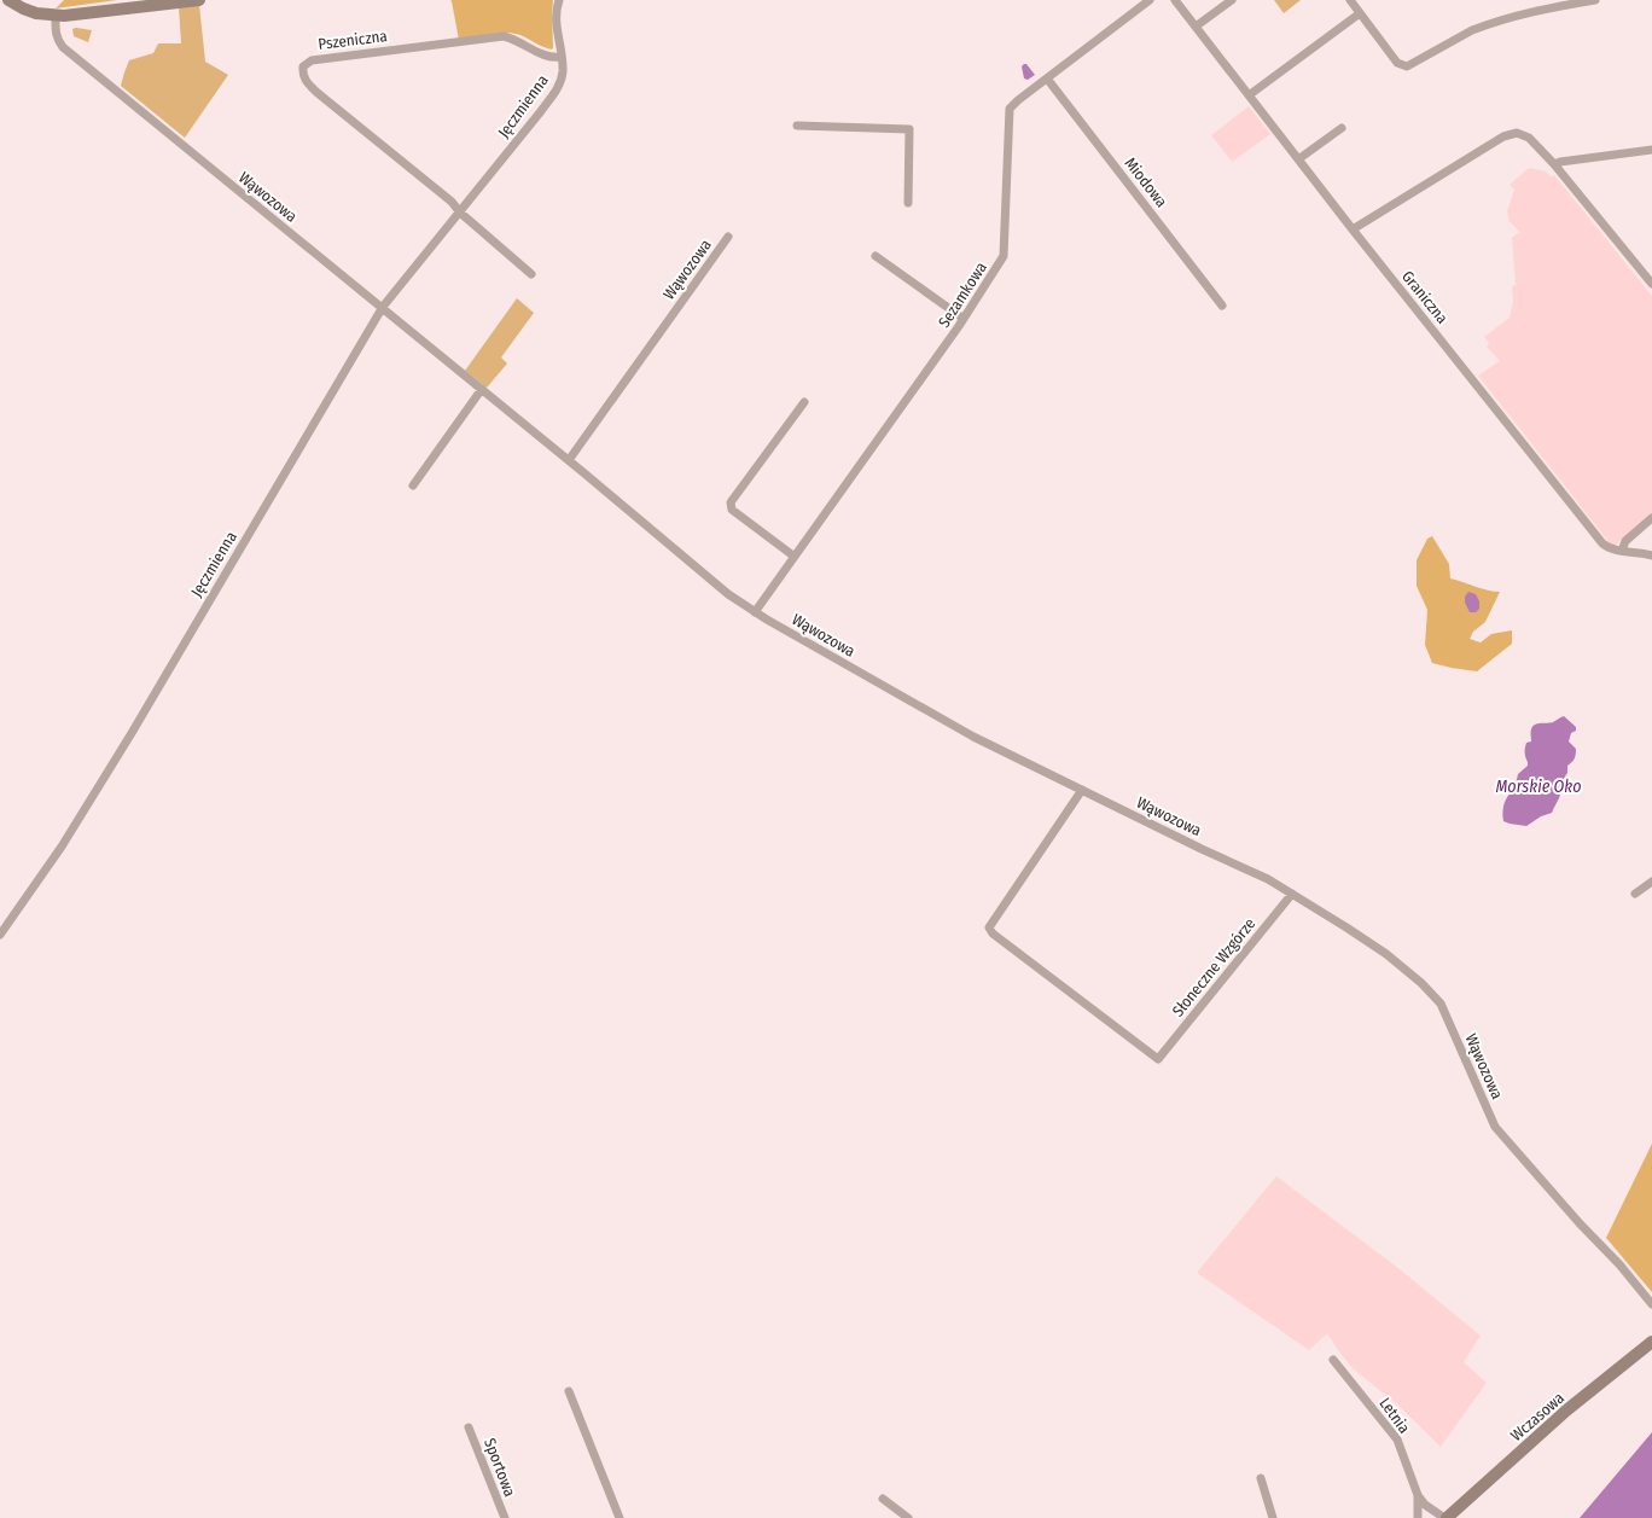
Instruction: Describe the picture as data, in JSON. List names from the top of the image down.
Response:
{
  "streets": {
    "street": [
      "Pszeniczna",
      "Jęczmienna",
      "Miodowa",
      "Wąwozowa",
      "Sezamkowa",
      "Graniczna",
      "Słoneczne Wzgórze",
      "Letnia",
      "Wczasowa",
      "Sportowa"
    ]
  },
  "crossings": [
    ["Pszeniczna", "Jęczmienna"],
    ["Jęczmienna", "Wąwozowa"],
    ["Miodowa", "Sezamkowa"],
    ["Wąwozowa", "Sezamkowa"],
    ["Wąwozowa", "Słoneczne Wzgórze"],
    ["Letnia", "Wczasowa"]
  ],
  "water": ["Morskie Oko"]
}
